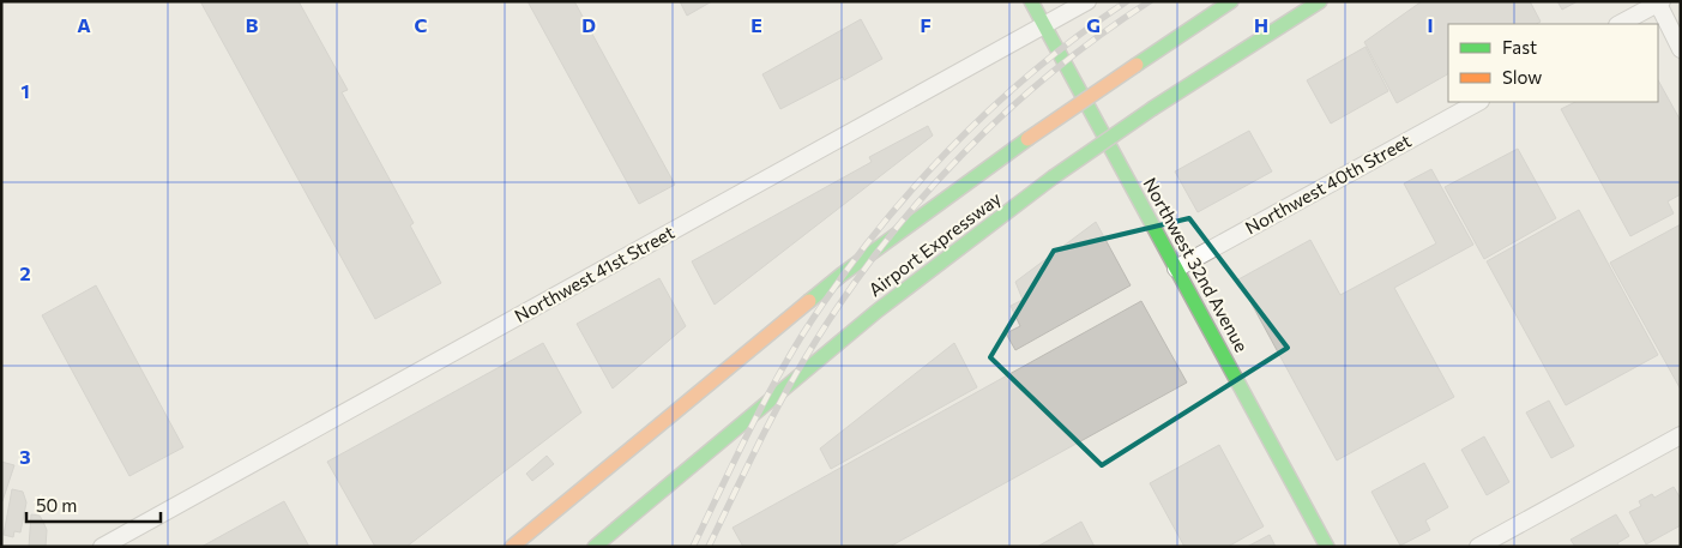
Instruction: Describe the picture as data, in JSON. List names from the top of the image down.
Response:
{
  "streets": {
    "main road": ["Airport Expressway", "Northwest 32nd Avenue"],
    "street": ["Northwest 40th Street", "Northwest 41st Street"]
  },
  "crossings": [
    ["Northwest 40th Street", "Northwest 32nd Avenue"],
    ["Northwest 32nd Avenue", "Northwest 41st Street"]
  ],
  "legend": ["Fast", "Slow"],
  "scale_bar": "50 m",
  "grid": {
    "columns": [
      "A",
      "B",
      "C",
      "D",
      "E",
      "F",
      "G",
      "H",
      "I"
    ],
    "rows": ["1", "2", "3"]
  }
}
